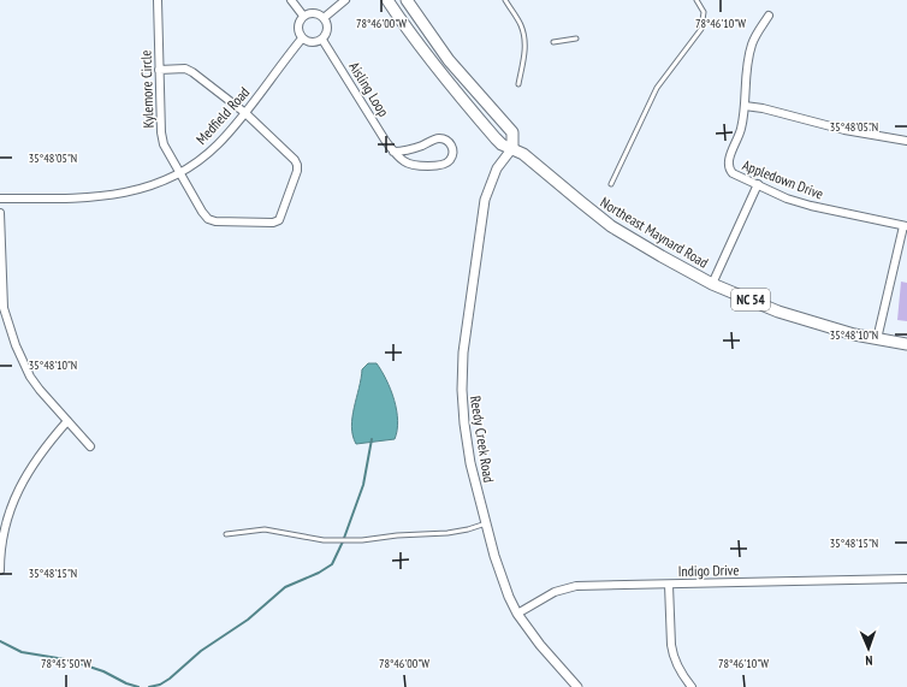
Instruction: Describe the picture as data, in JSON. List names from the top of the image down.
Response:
{
  "streets": {
    "main road": ["Northeast Maynard Road", "NC 54"],
    "street": [
      "Kylemore Circle",
      "Aisling Loop",
      "Medfield Road",
      "Appledown Drive",
      "Reedy Creek Road",
      "Indigo Drive"
    ]
  },
  "crossings": [
    ["Kylemore Circle", "Medfield Road"],
    ["Aisling Loop", "Medfield Road"],
    ["Appledown Drive", "Northeast Maynard Road"],
    ["Northeast Maynard Road", "Reedy Creek Road"],
    ["Reedy Creek Road", "Indigo Drive"]
  ],
  "north": "bottom",
  "coordinates": [
    "78°46'00\"W",
    "78°46'10\"W",
    "35°48'05\"N",
    "35°48'10\"N",
    "35°48'15\"N",
    "78°45'50\"W"
  ]
}
